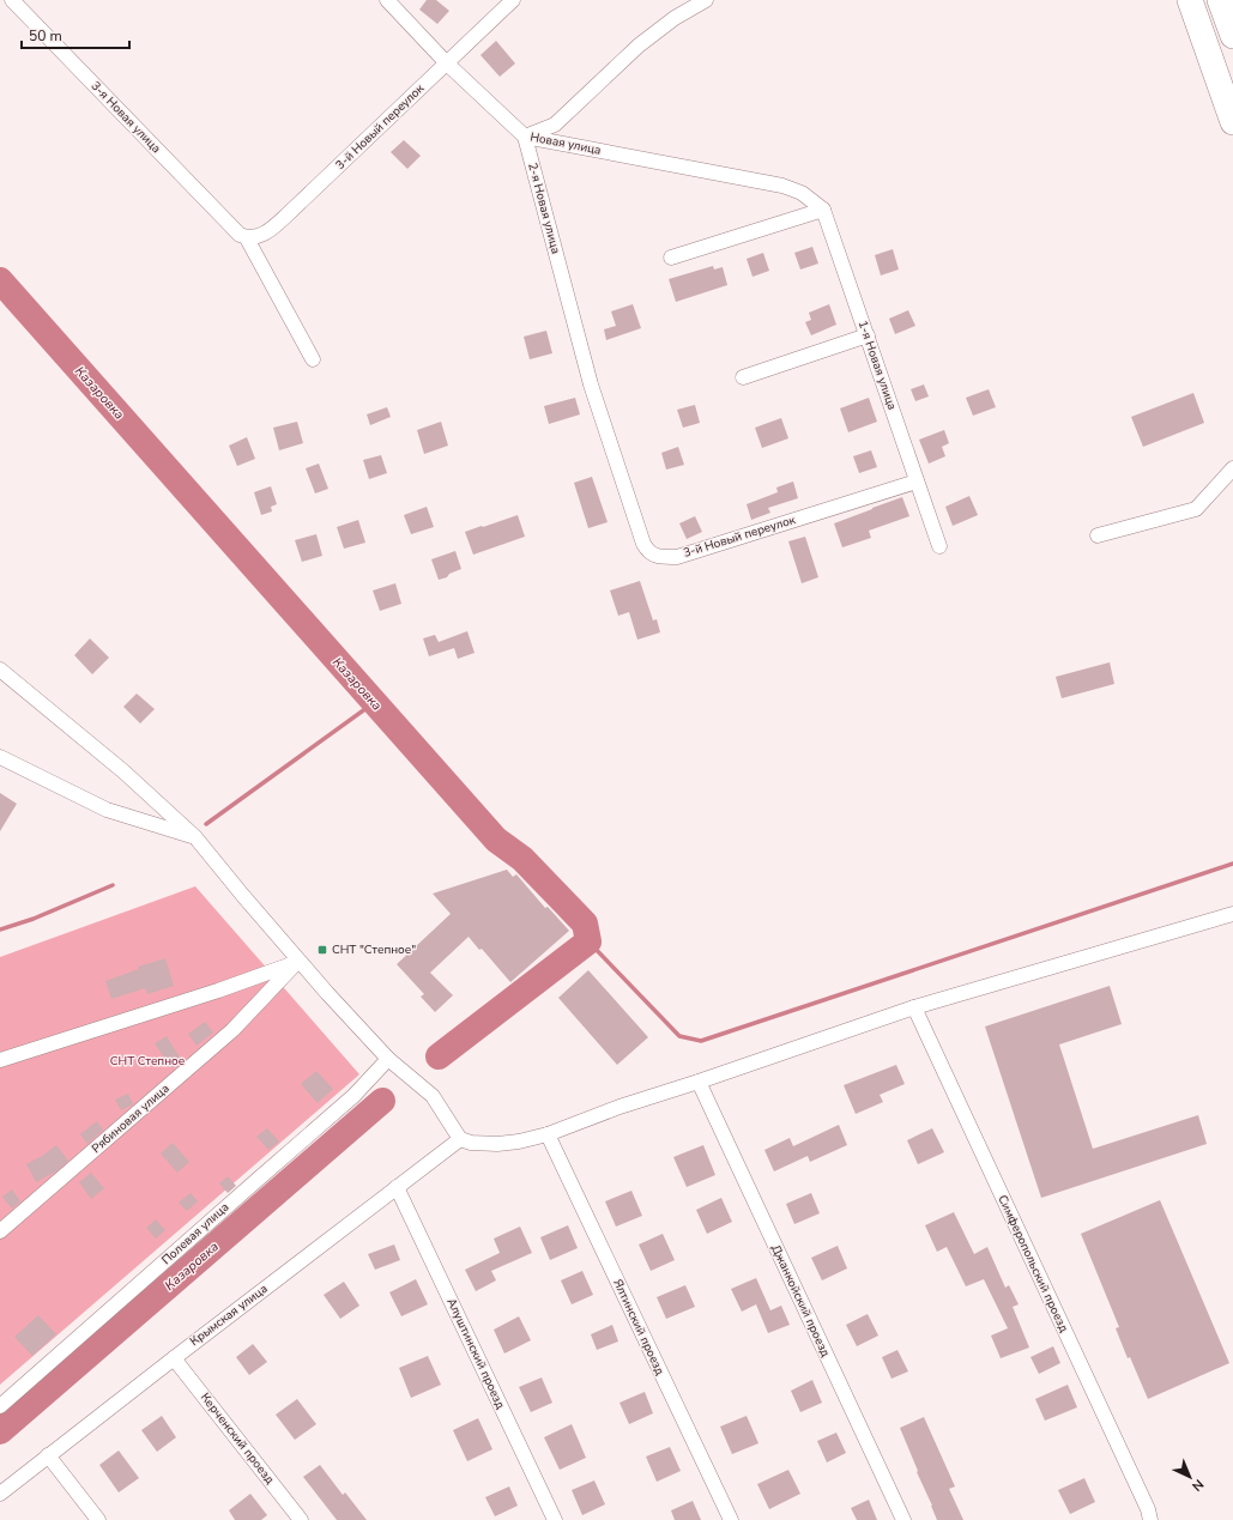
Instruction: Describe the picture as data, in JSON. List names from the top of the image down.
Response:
{
  "streets": {
    "street": [
      "3-я Новая улица",
      "3-й Новый переулок",
      "Новая улица",
      "2-я Новая улица",
      "1-я Новая улица",
      "Рябиновая улица",
      "Полевая улица",
      "Симферопольский проезд",
      "Джанкойский проезд",
      "Крымская улица",
      "Ялтинский проезд",
      "Алуштинский проезд",
      "Керченский проезд"
    ]
  },
  "crossings": [
    ["3-я Новая улица", "3-й Новый переулок"],
    ["3-й Новый переулок", "2-я Новая улица"],
    ["3-й Новый переулок", "1-я Новая улица"],
    ["Новая улица", "2-я Новая улица"],
    ["Новая улица", "1-я Новая улица"],
    ["Крымская улица", "Алуштинский проезд"],
    ["Крымская улица", "Керченский проезд"]
  ],
  "water": ["Казаровка"],
  "parks": ["СНТ Степное"],
  "places": {
    "transit": ["СНТ \"Степное\""]
  },
  "scale_bar": "50 m",
  "north": "bottom right"
}
